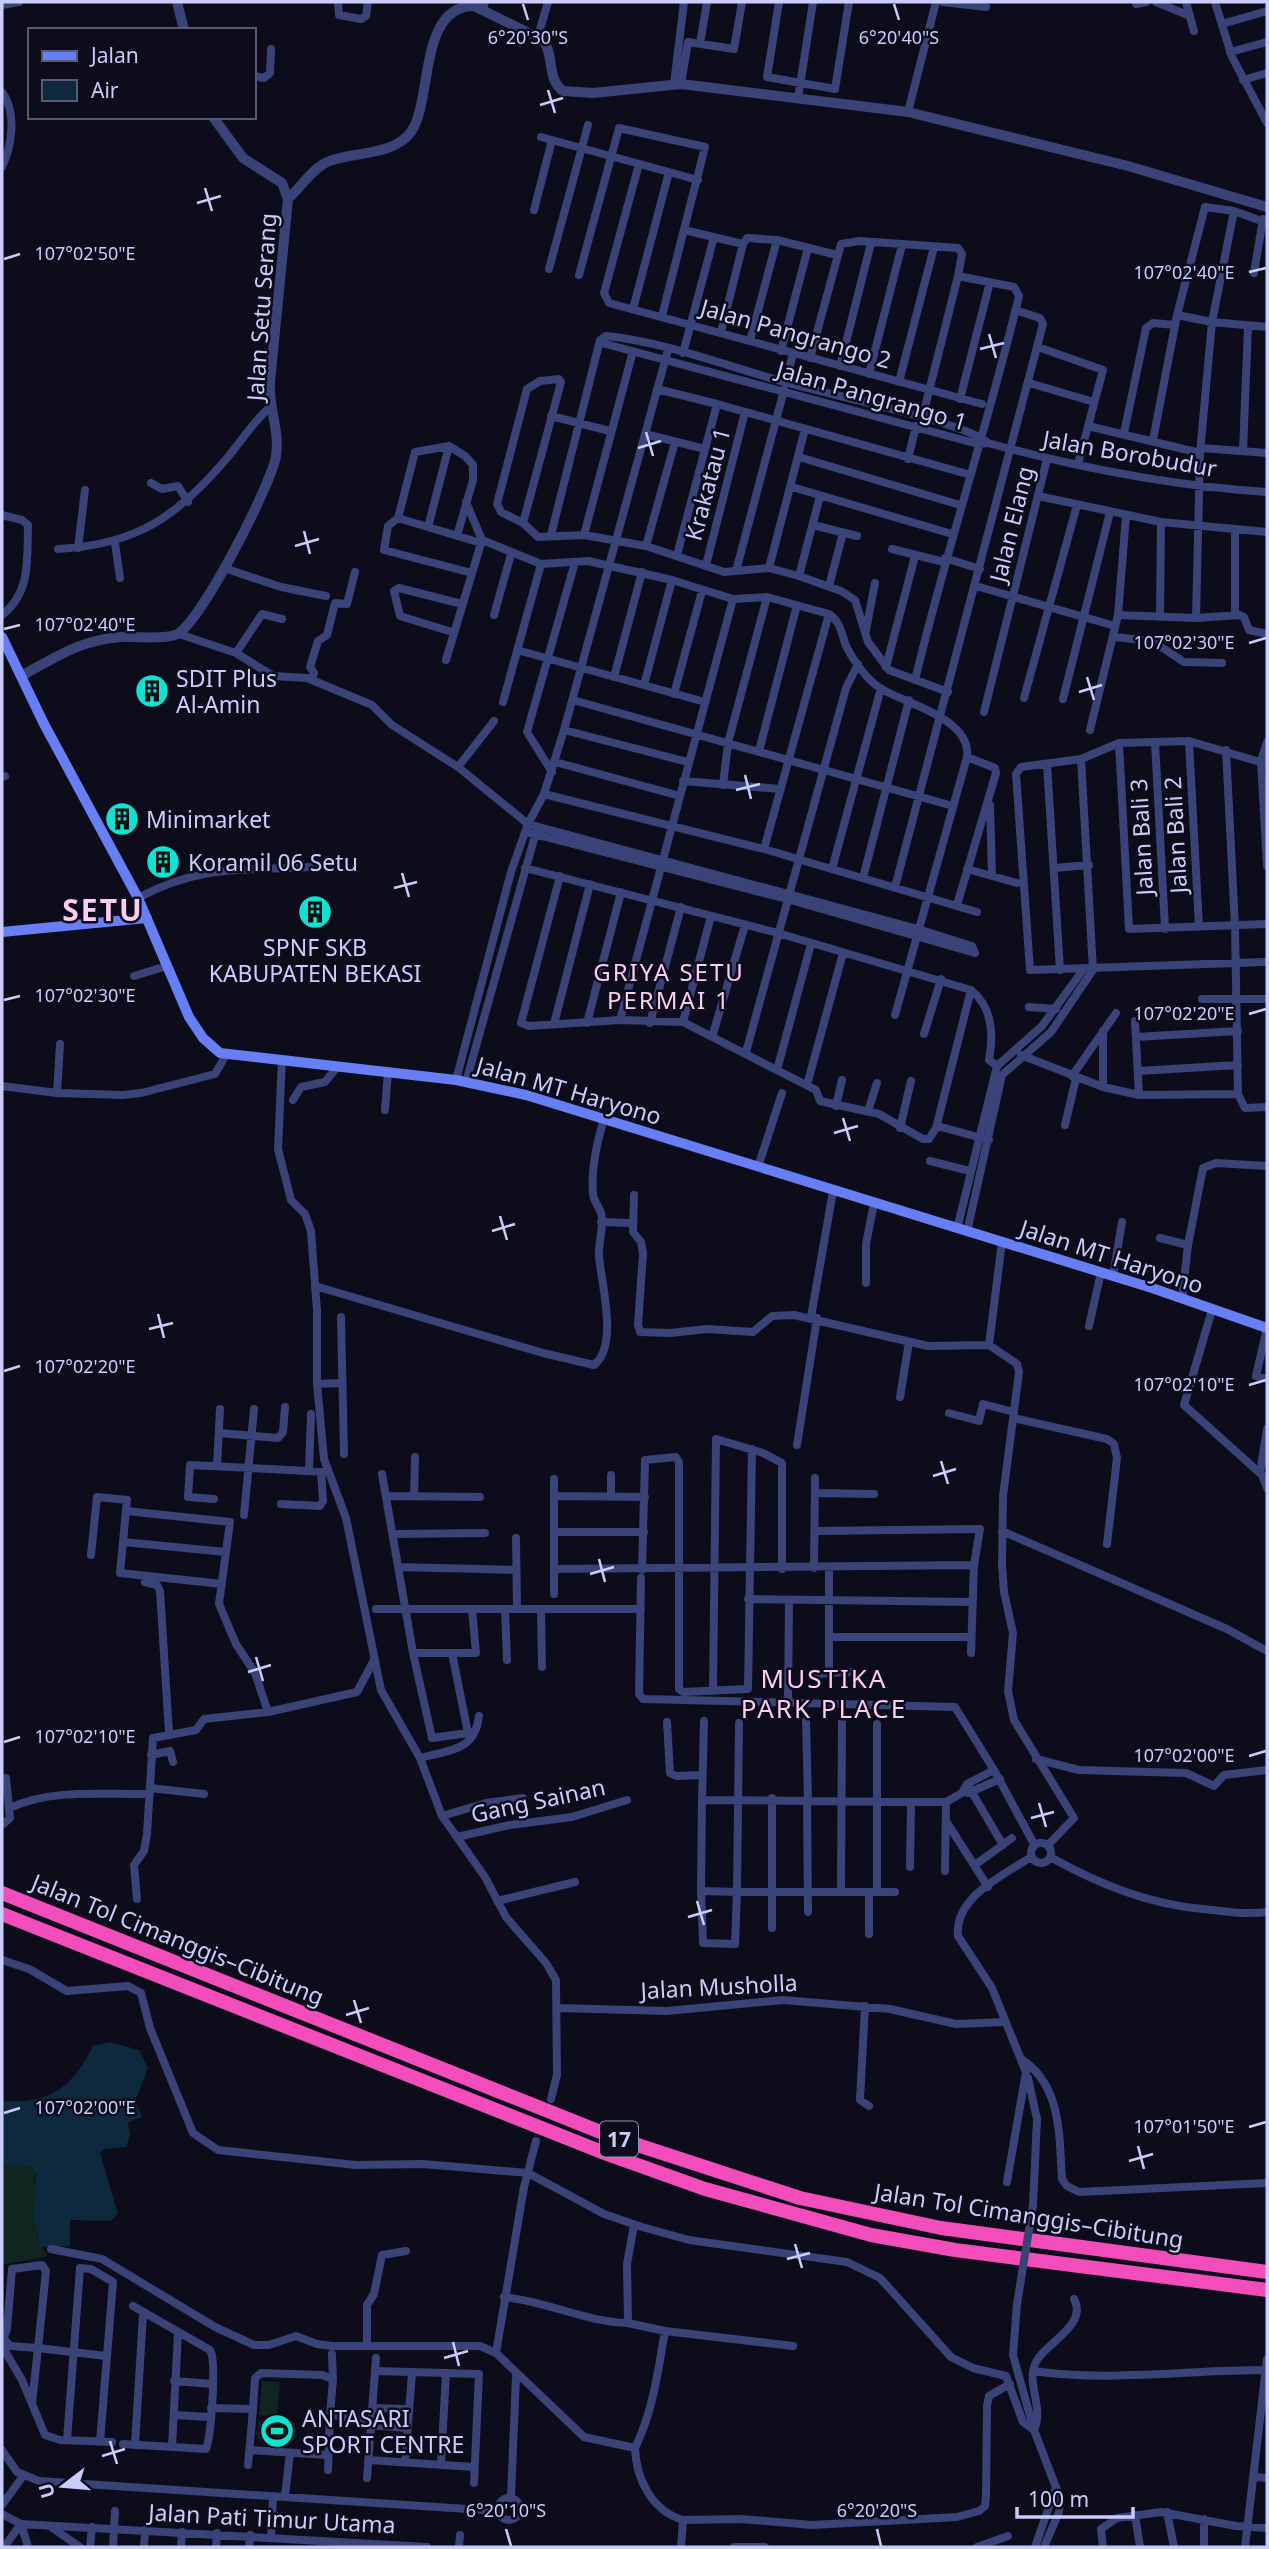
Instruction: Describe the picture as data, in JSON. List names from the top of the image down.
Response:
{
  "streets": {
    "highway": ["Jalan Tol Cimanggis–Cibitung", "17"],
    "main road": ["Jalan MT Haryono"],
    "street": [
      "Jalan Setu Serang",
      "Jalan Pangrango 2",
      "Jalan Pangrango 1",
      "Jalan Borobudur",
      "Krakatau 1",
      "Jalan Elang",
      "Jalan Bali 2",
      "Jalan Bali 3",
      "Gang Sainan",
      "Jalan Musholla",
      "Jalan Pati Timur Utama"
    ]
  },
  "crossings": [
    ["Jalan Pangrango 1", "Jalan Borobudur"],
    ["Jalan Borobudur", "Jalan Elang"]
  ],
  "districts": ["SETU", "GRIYA SETU PERMAI 1", "MUSTIKA PARK PLACE"],
  "places": {
    "building": [
      "SDIT Plus Al-Amin",
      "Minimarket",
      "Koramil 06 Setu",
      "SPNF SKB KABUPATEN BEKASI"
    ],
    "sports": ["ANTASARI SPORT CENTRE"]
  },
  "legend": ["Jalan", "Air"],
  "scale_bar": "100 m",
  "north": "left",
  "coordinates": [
    "6°20'30\"S",
    "6°20'40\"S",
    "107°02'50\"E",
    "107°02'40\"E",
    "107°02'30\"E",
    "107°02'20\"E",
    "107°02'10\"E",
    "107°02'00\"E",
    "107°01'50\"E",
    "6°20'10\"S",
    "6°20'20\"S"
  ]
}
